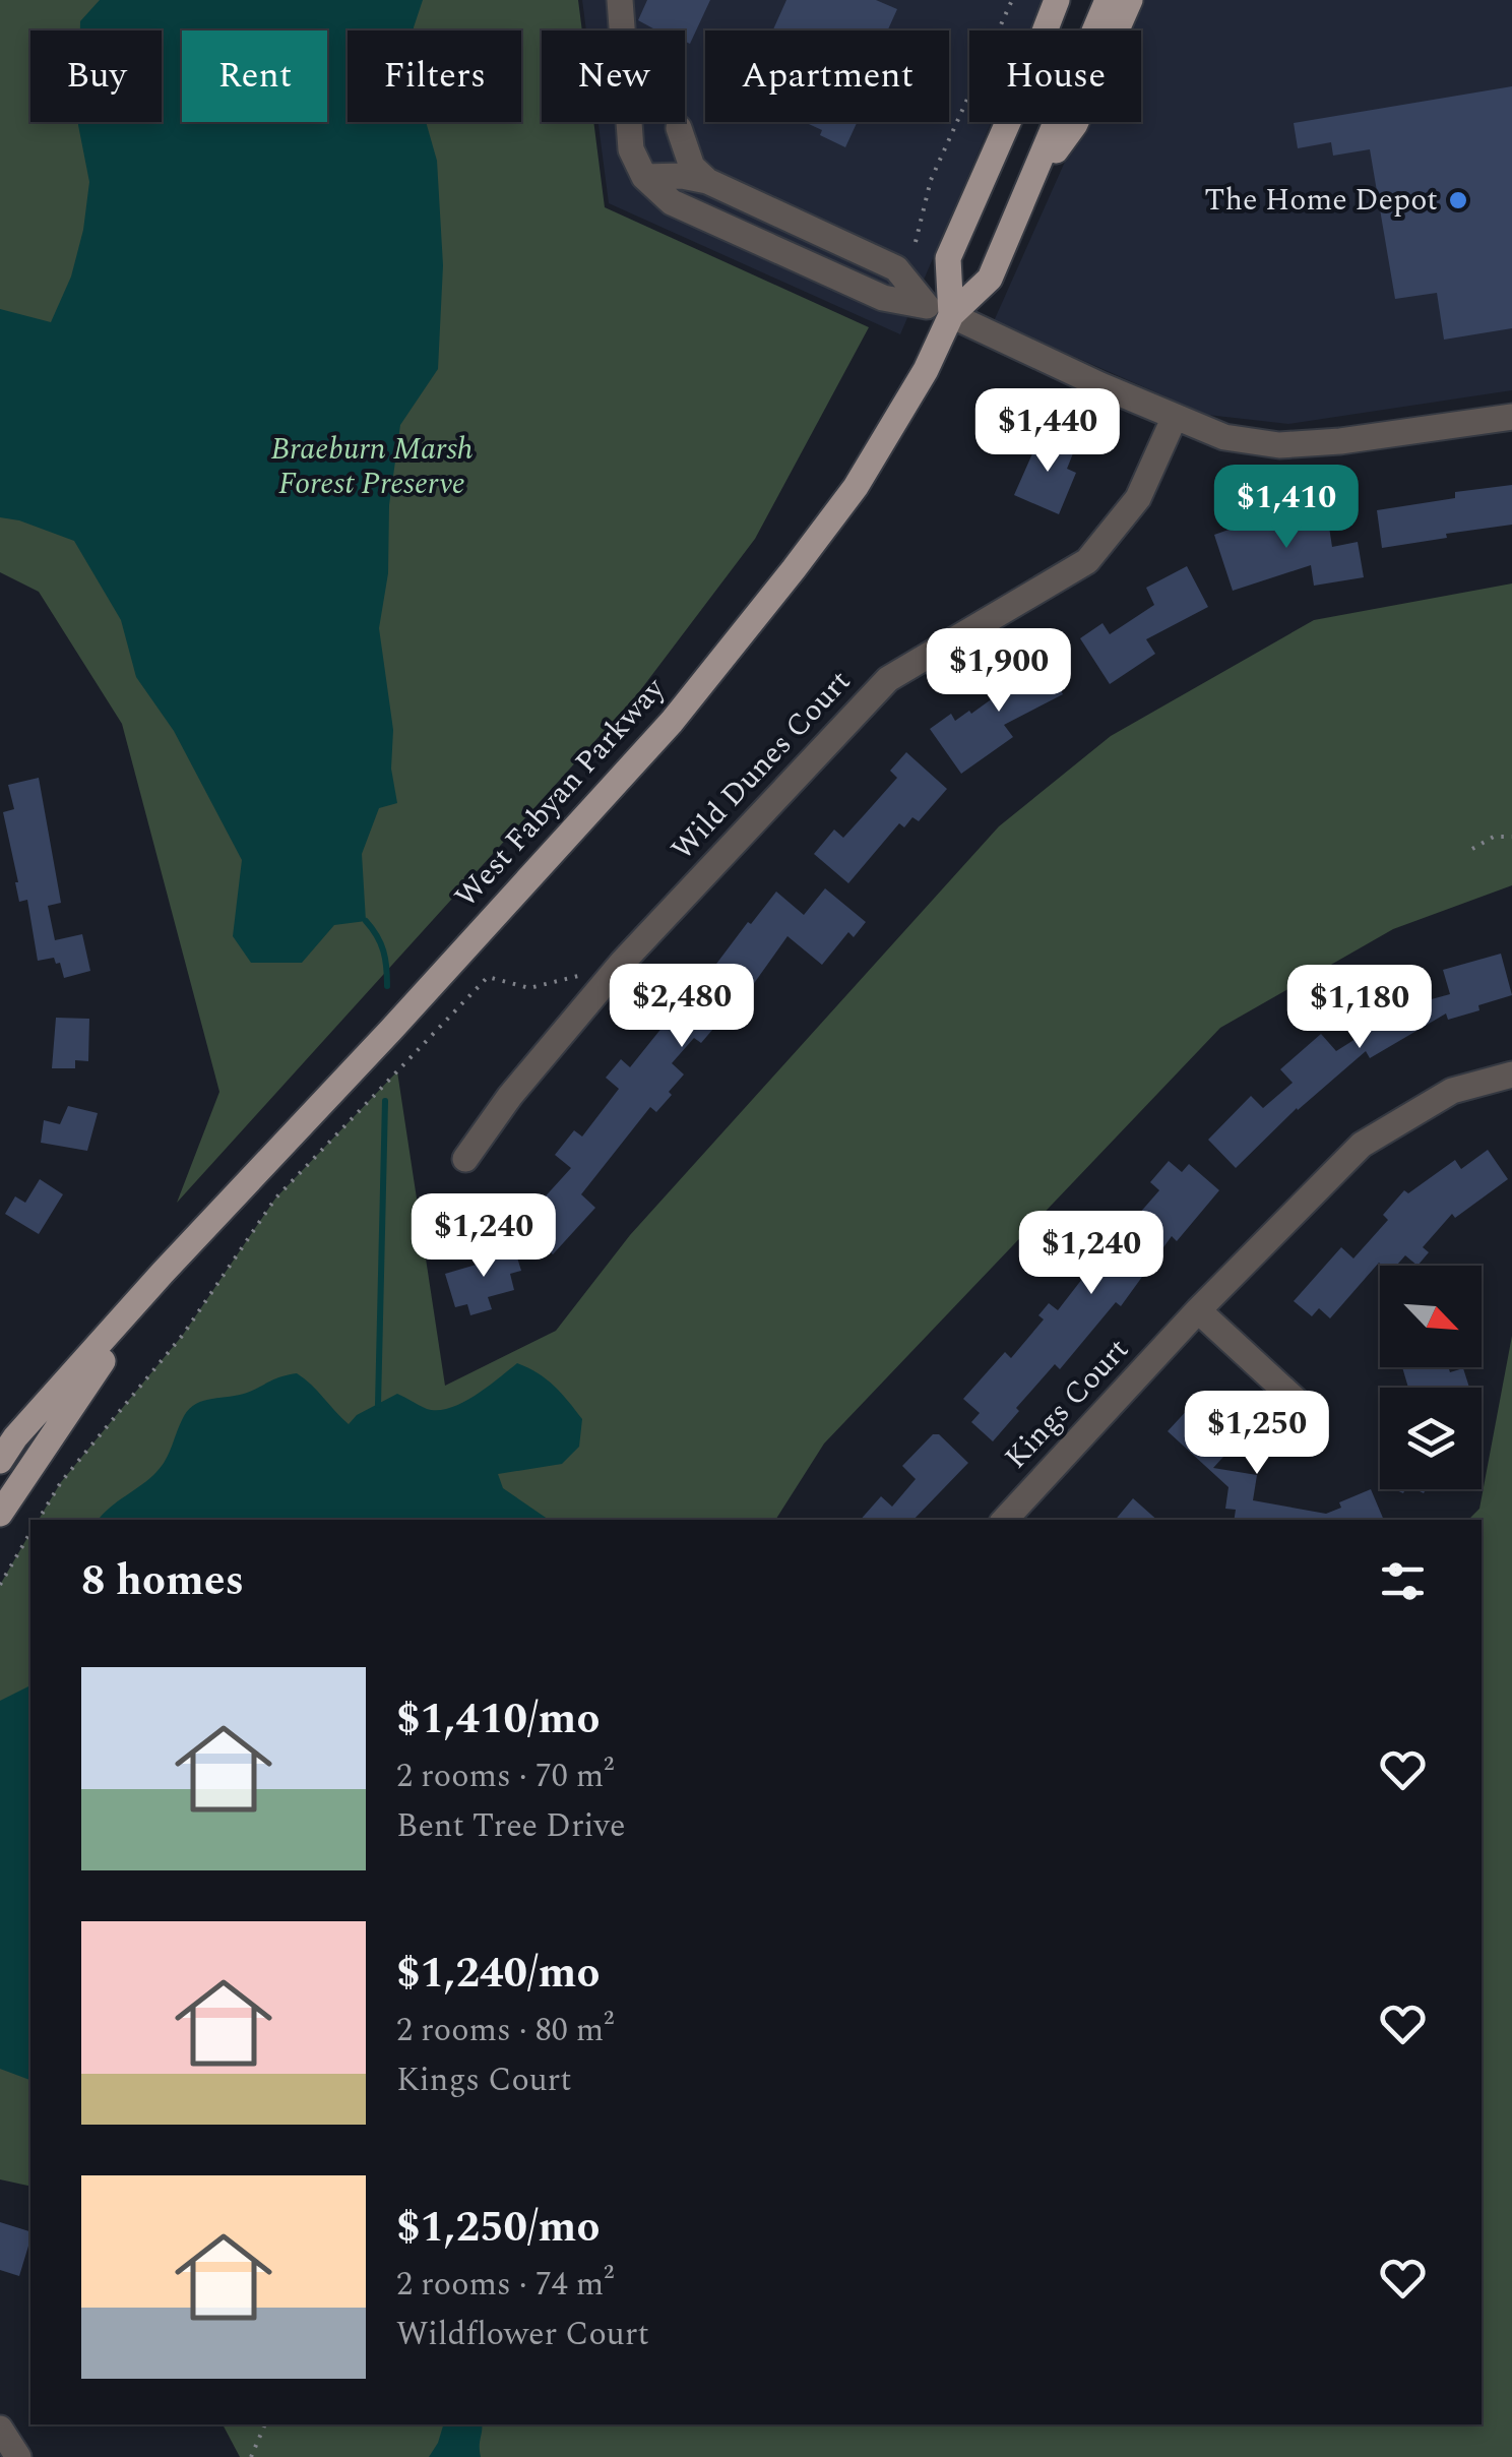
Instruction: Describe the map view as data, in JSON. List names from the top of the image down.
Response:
{
  "streets": {
    "main road": ["West Fabyan Parkway"],
    "street": ["Wild Dunes Court", "Kings Court"]
  },
  "parks": ["Braeburn Marsh Forest Preserve"],
  "places": ["The Home Depot"],
  "north": "bottom right",
  "page": {
    "chip": [
      "Buy",
      "Rent",
      "Filters",
      "New",
      "Apartment",
      "House"
    ],
    "price": [
      "$1,440",
      "$1,410",
      "$1,900",
      "$2,480",
      "$1,180",
      "$1,240",
      "$1,240",
      "$1,250"
    ],
    "heading": "8 homes",
    "list": [
      {
        "name": "$1,410/mo",
        "note": "2 rooms · 70 m² · Bent Tree Drive"
      },
      {
        "name": "$1,240/mo",
        "note": "2 rooms · 80 m² · Kings Court"
      },
      {
        "name": "$1,250/mo",
        "note": "2 rooms · 74 m² · Wildflower Court"
      }
    ]
  }
}
